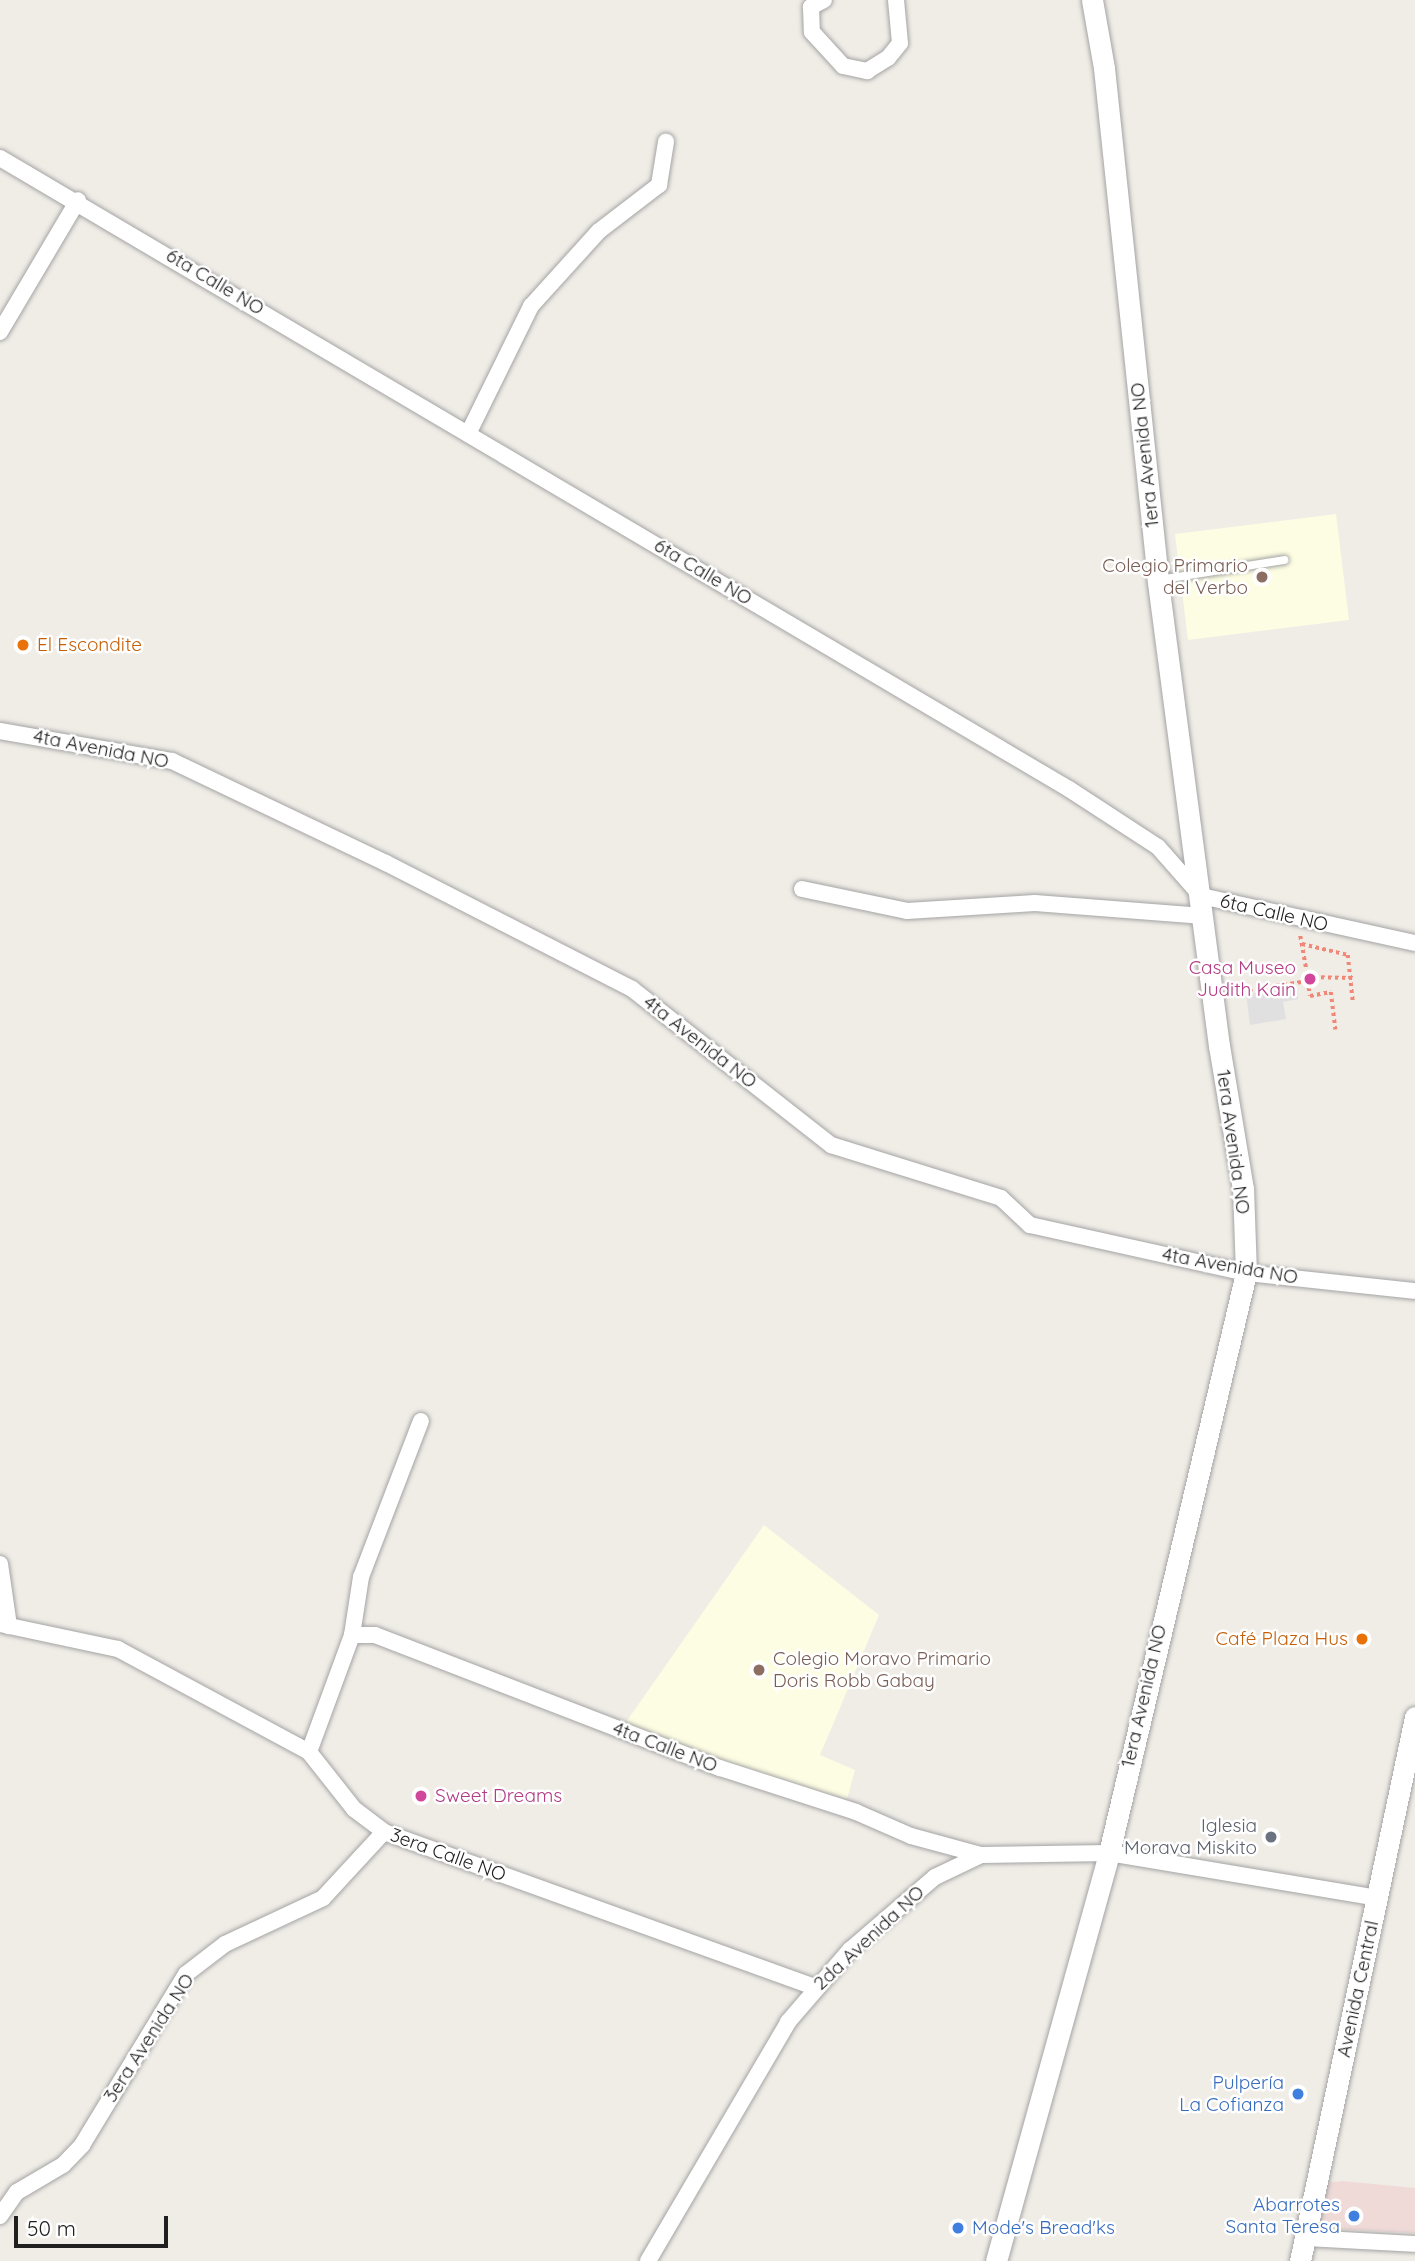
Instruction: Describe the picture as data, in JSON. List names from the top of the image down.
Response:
{
  "streets": {
    "street": [
      "6ta Calle NO",
      "1era Avenida NO",
      "4ta Avenida NO",
      "4ta Calle NO",
      "3era Calle NO",
      "2da Avenida NO",
      "Avenida Central",
      "3era Avenida NO"
    ]
  },
  "crossings": [
    ["6ta Calle NO", "1era Avenida NO"],
    ["1era Avenida NO", "4ta Avenida NO"],
    ["1era Avenida NO", "2da Avenida NO"],
    ["4ta Calle NO", "2da Avenida NO"],
    ["3era Calle NO", "2da Avenida NO"],
    ["3era Calle NO", "3era Avenida NO"],
    ["2da Avenida NO", "Avenida Central"]
  ],
  "places": [
    "Colegio Primario del Verbo",
    "El Escondite",
    "Casa Museo Judith Kain",
    "Café Plaza Hus",
    "Colegio Moravo Primario Doris Robb Gabay",
    "Sweet Dreams",
    "Iglesia Morava Miskito",
    "Pulpería La Cofianza",
    "Abarrotes Santa Teresa",
    "Mode's Bread'ks"
  ],
  "scale_bar": "50 m"
}
